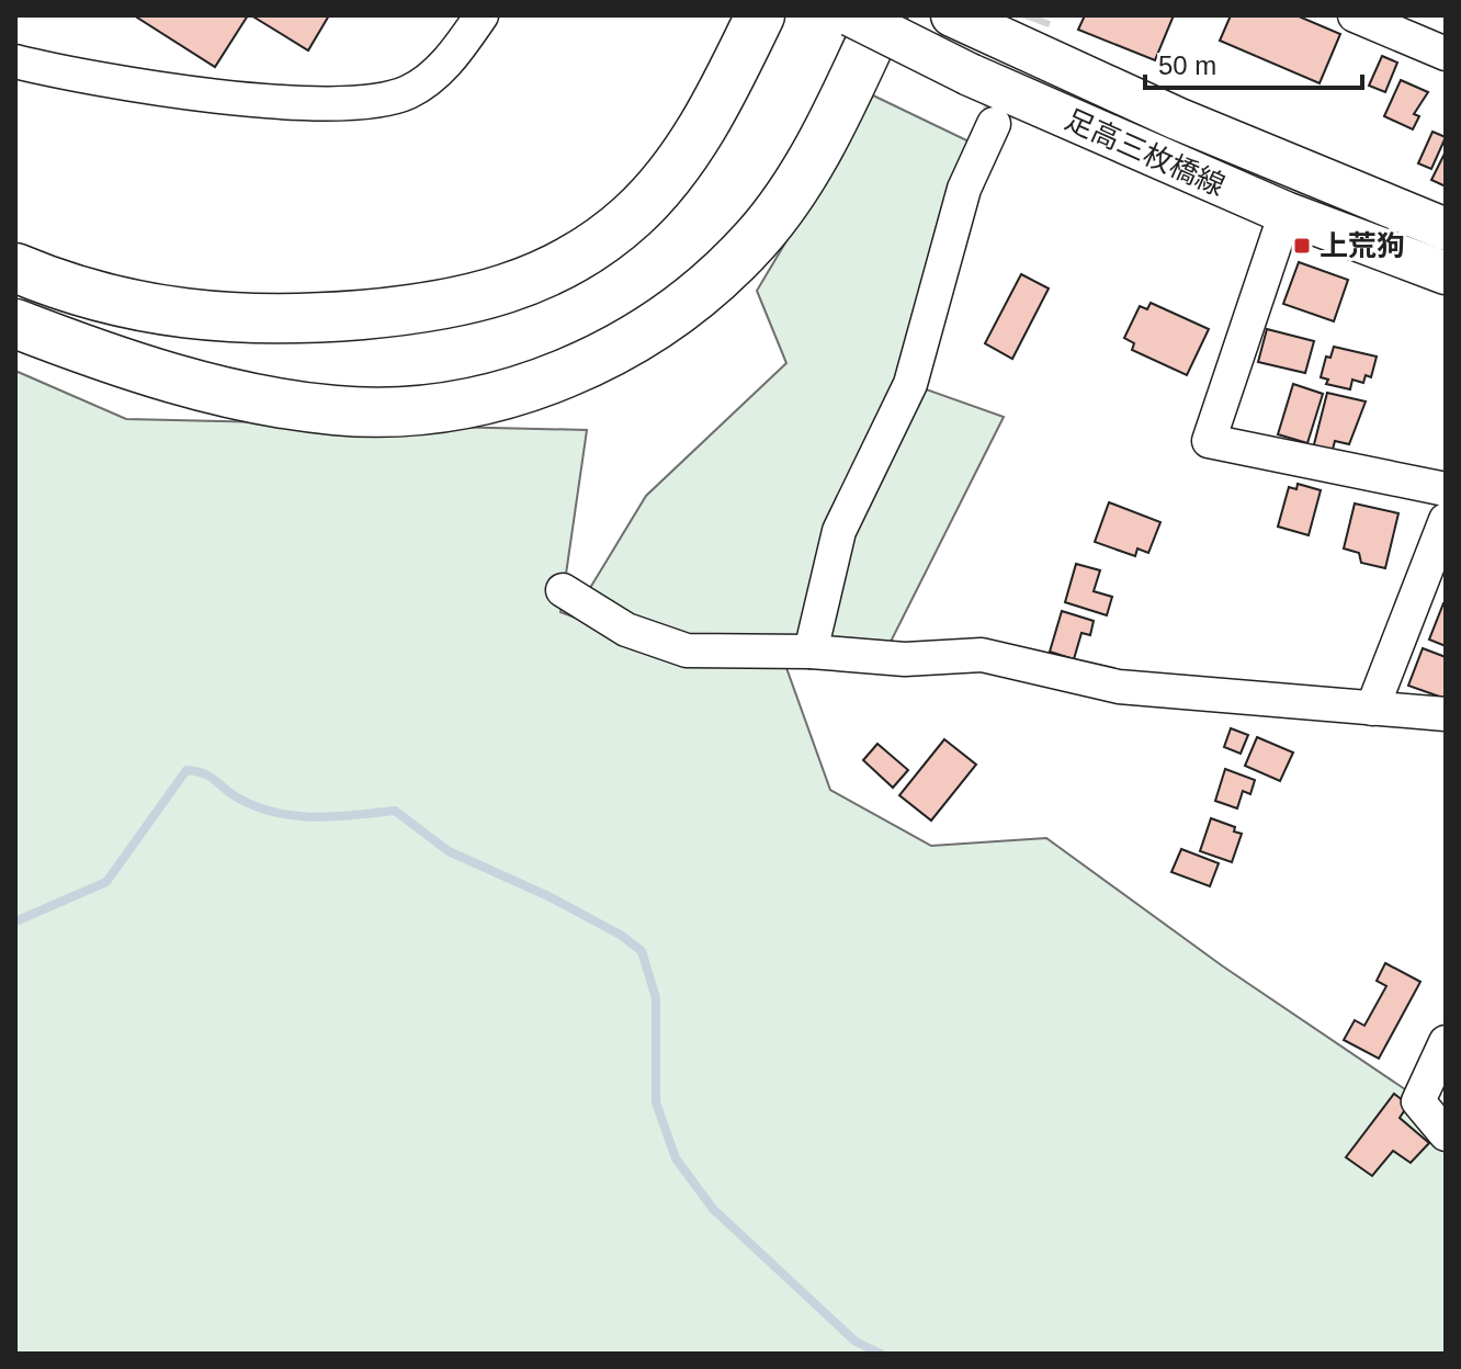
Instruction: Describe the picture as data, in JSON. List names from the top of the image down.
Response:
{
  "streets": {
    "main road": ["足高三枚橋線"]
  },
  "places": {
    "transit": ["上荒狗"]
  },
  "scale_bar": "50 m"
}
